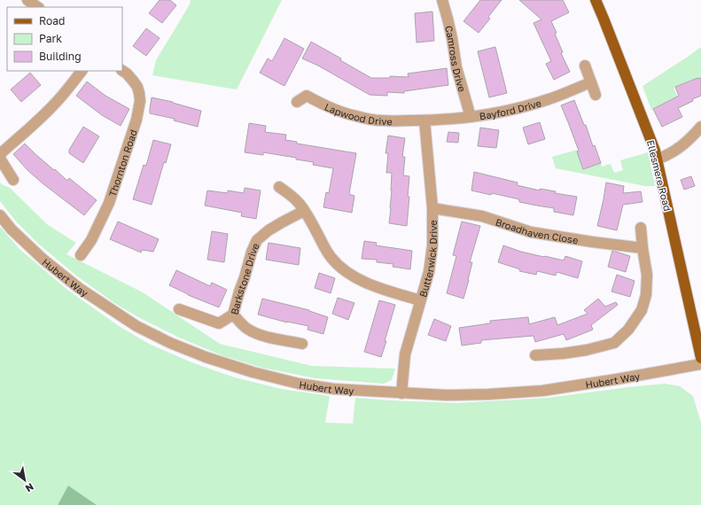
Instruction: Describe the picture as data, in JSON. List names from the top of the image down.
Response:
{
  "streets": {
    "main road": ["Ellesmere Road"],
    "street": [
      "Camross Drive",
      "Bayford Drive",
      "Lapwood Drive",
      "Thornton Road",
      "Broadhaven Close",
      "Butterwick Drive",
      "Hubert Way",
      "Barkstone Drive"
    ]
  },
  "crossings": [
    ["Camross Drive", "Bayford Drive"],
    ["Bayford Drive", "Lapwood Drive"],
    ["Bayford Drive", "Butterwick Drive"],
    ["Lapwood Drive", "Butterwick Drive"],
    ["Broadhaven Close", "Butterwick Drive"],
    ["Butterwick Drive", "Hubert Way"]
  ],
  "legend": ["Road", "Park", "Building"],
  "north": "bottom right"
}
